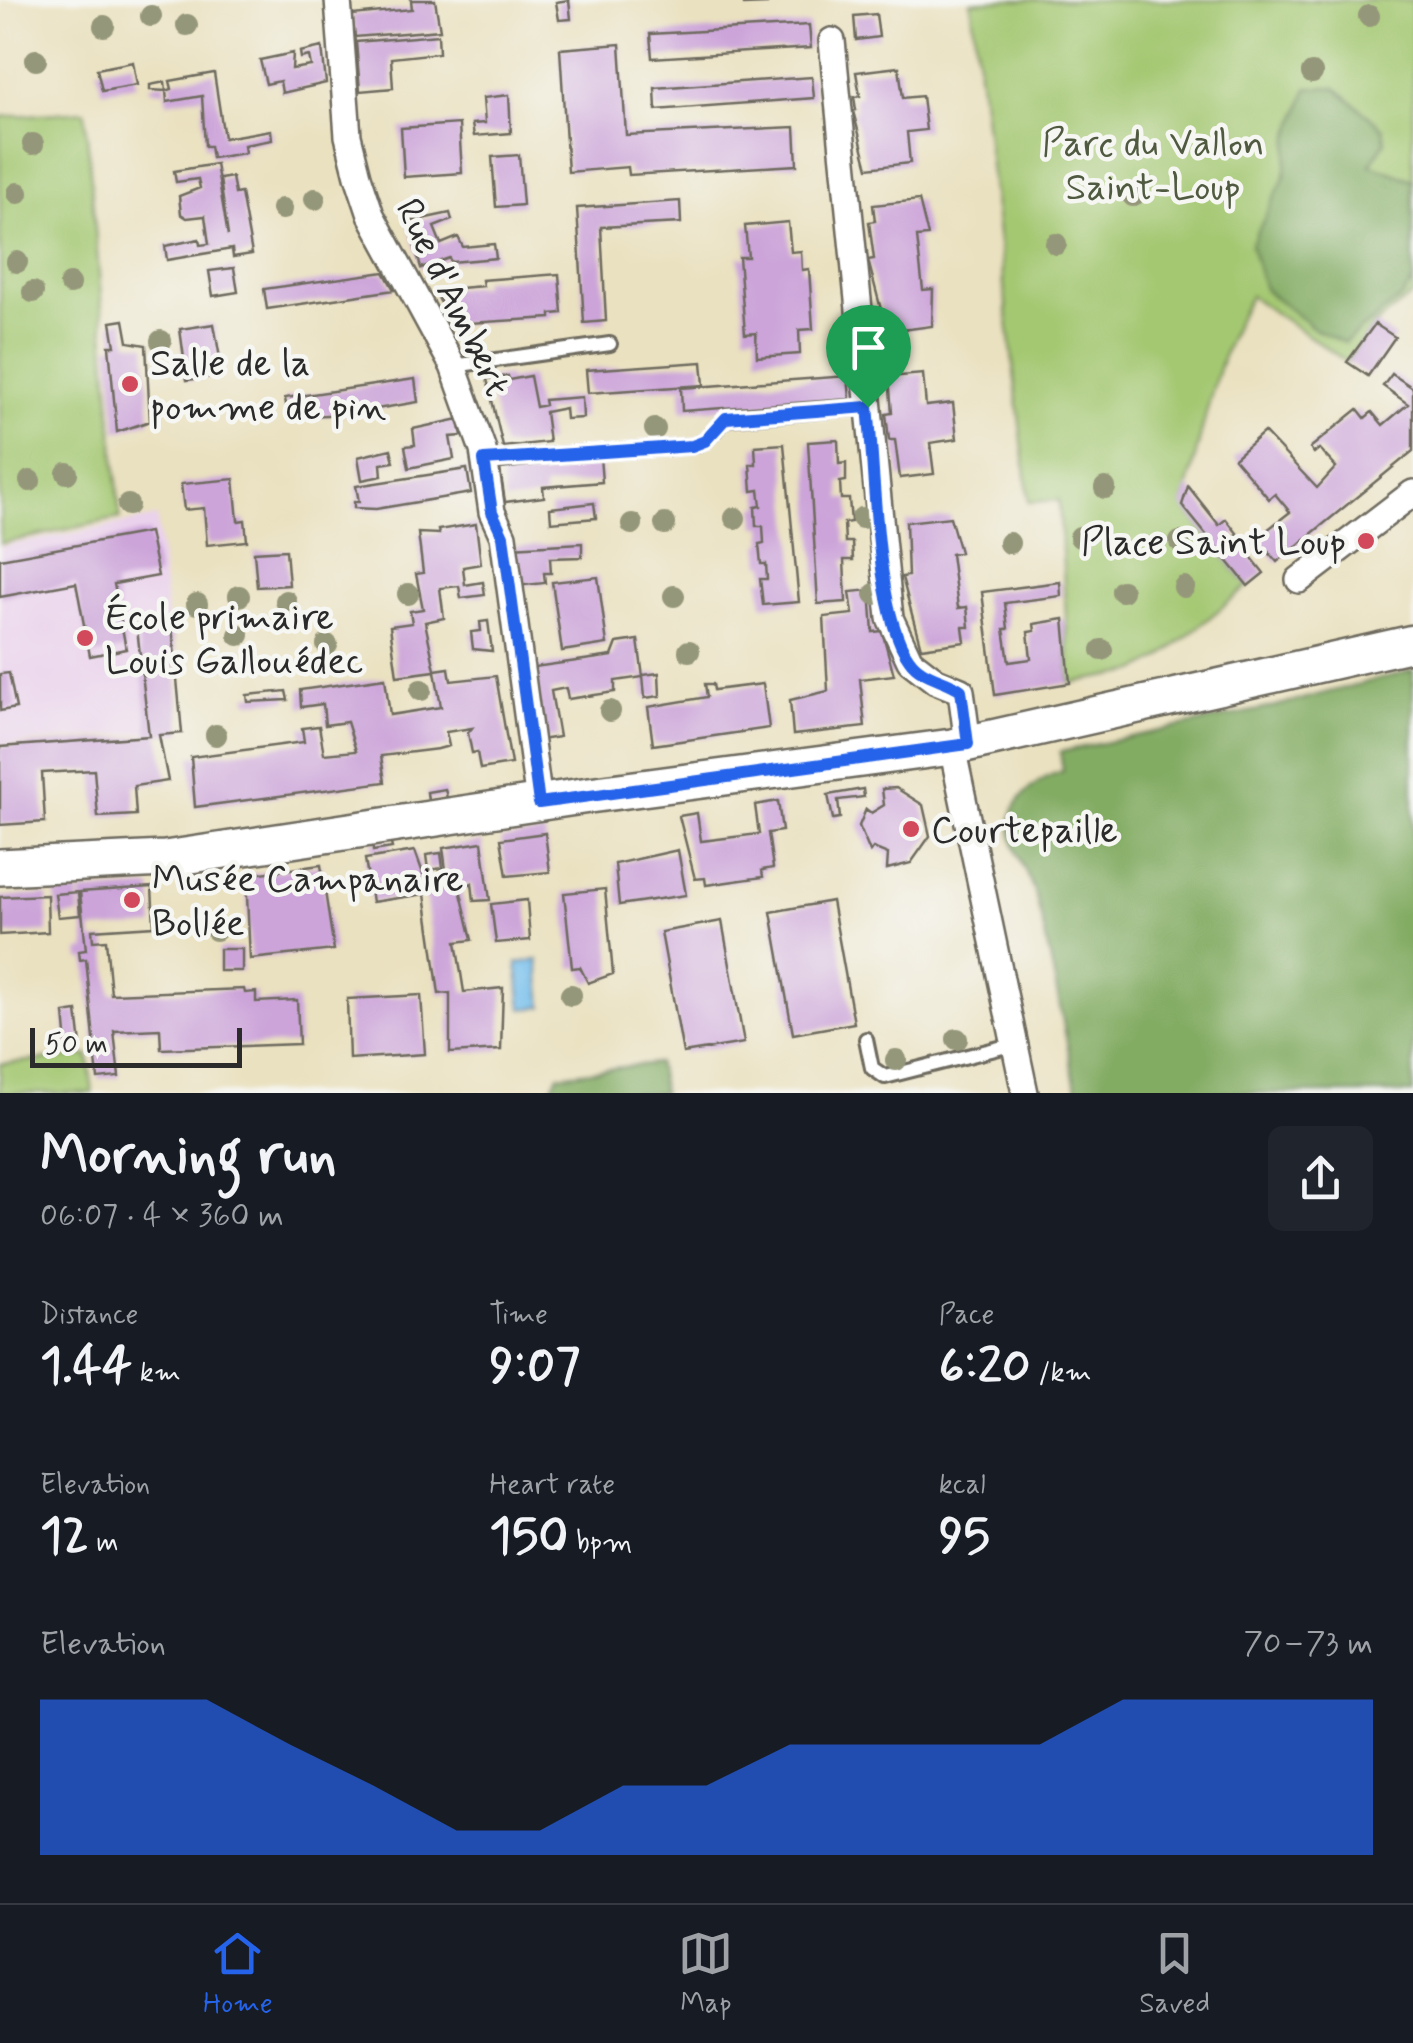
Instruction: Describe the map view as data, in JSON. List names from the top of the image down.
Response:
{
  "streets": {
    "street": ["Rue d'Ambert"]
  },
  "parks": ["Parc du Vallon Saint-Loup"],
  "places": [
    "Salle de la pomme de pin",
    "Place Saint Loup",
    "École primaire Louis Gallouédec",
    "Courtepaille",
    "Musée Campanaire Bollée"
  ],
  "scale_bar": "50 m",
  "page": {
    "scale": "50 m",
    "heading": ["Morning run", "06:07 · 4 × 360 m"],
    "stats": [
      ["Distance", "1.44 km"],
      ["Time", "9:07"],
      ["Pace", "6:20 /km"],
      ["Elevation", "12 m"],
      ["Heart rate", "150 bpm"],
      ["kcal", "95"]
    ],
    "chart": ["Elevation", "70–73 m"],
    "tabs": ["Home", "Map", "Saved"]
  }
}
